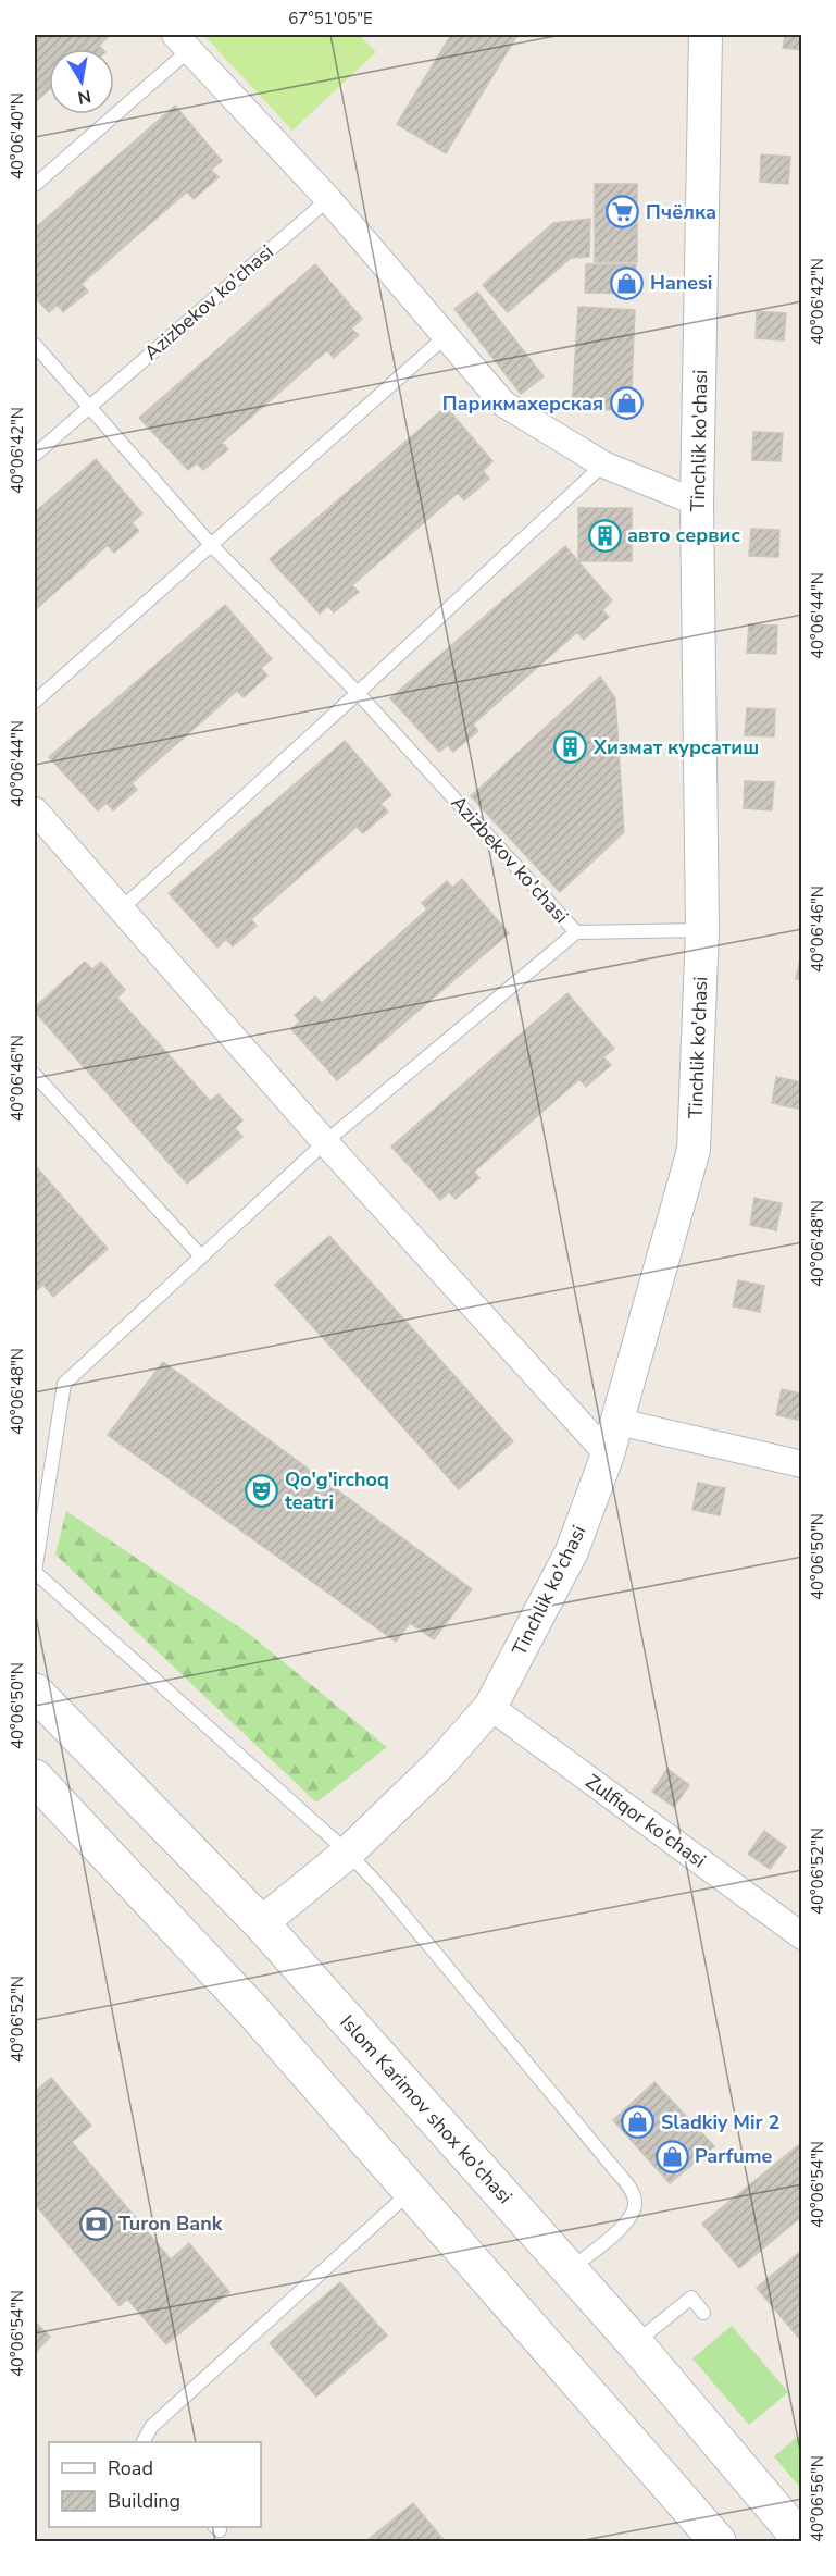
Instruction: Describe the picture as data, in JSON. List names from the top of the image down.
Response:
{
  "streets": {
    "main road": ["Islom Karimov shox ko'chasi"],
    "street": ["Tinchlik ko'chasi", "Zulfiqor ko'chasi"],
    "lane": ["Azizbekov ko'chasi"]
  },
  "crossings": [
    ["Azizbekov ko'chasi", "Tinchlik ko'chasi"],
    ["Tinchlik ko'chasi", "Zulfiqor ko'chasi"],
    ["Tinchlik ko'chasi", "Islom Karimov shox ko'chasi"]
  ],
  "places": {
    "supermarket": ["Пчёлка"],
    "shop": [
      "Hanesi",
      "Парикмахерская",
      "Sladkiy Mir 2",
      "Parfume"
    ],
    "building": ["авто сервис", "Хизмат курсатиш"],
    "theatre": ["Qo'g'irchoq teatri"],
    "bank": ["Turon Bank"]
  },
  "legend": ["Road", "Building"],
  "north": "bottom",
  "coordinates": [
    "67°51'05\"E",
    "40°06'40\"N",
    "40°06'42\"N",
    "40°06'44\"N",
    "40°06'46\"N",
    "40°06'48\"N",
    "40°06'50\"N",
    "40°06'52\"N",
    "40°06'54\"N",
    "40°06'56\"N"
  ]
}
